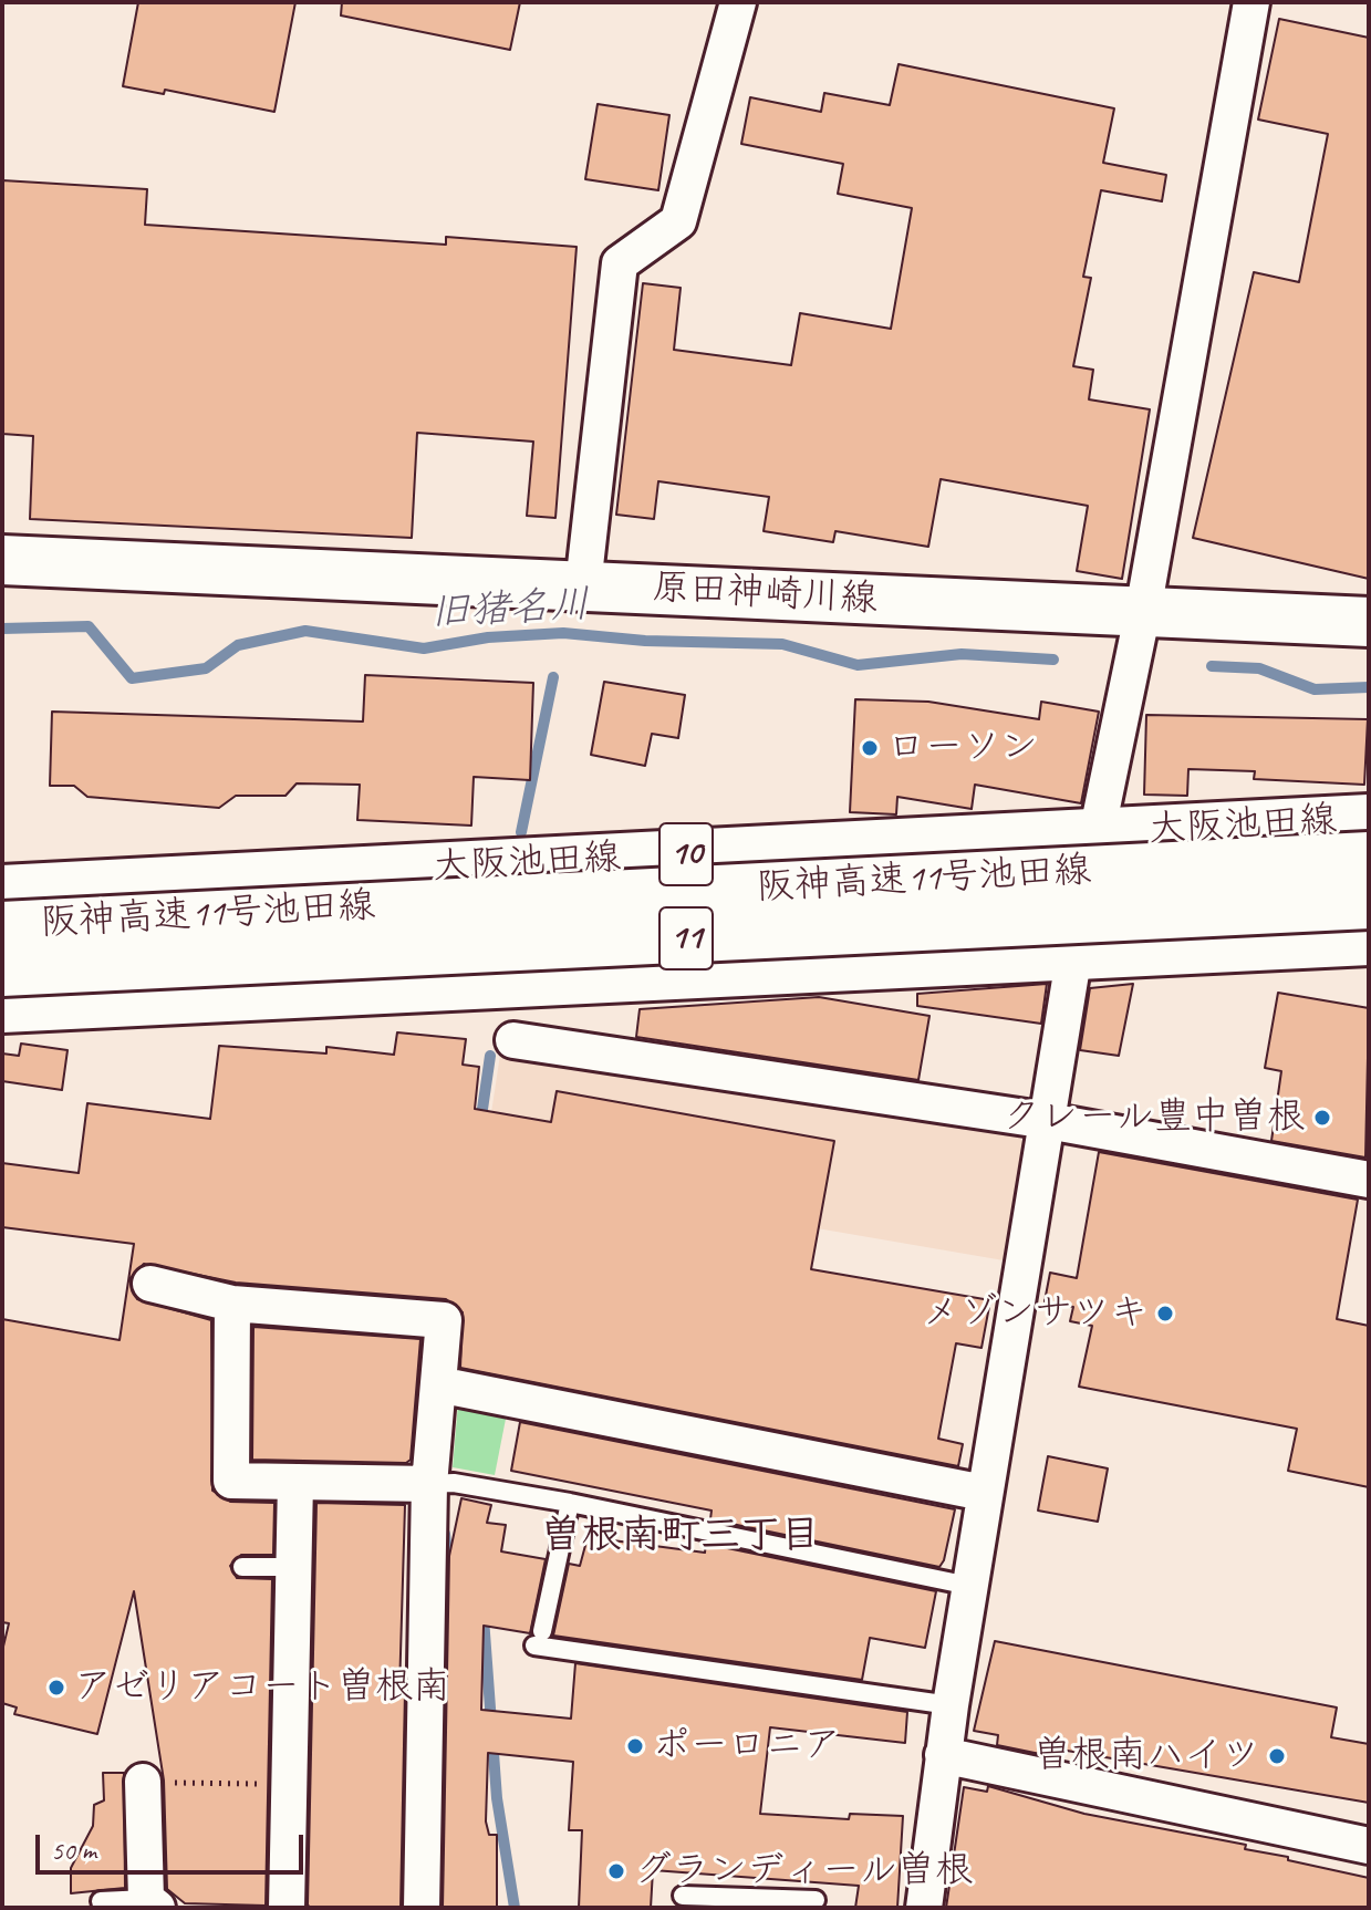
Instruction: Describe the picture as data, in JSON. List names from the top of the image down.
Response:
{
  "streets": {
    "main road": [
      "原田神崎川線",
      "大阪池田線",
      "10",
      "阪神高速11号池田線",
      "11"
    ]
  },
  "districts": ["曽根南町三丁目"],
  "water": ["旧猪名川"],
  "places": [
    "ローソン",
    "クレール豊中曽根",
    "メゾンサツキ",
    "アゼリアコート曽根南",
    "ポーロニア",
    "曽根南ハイツ",
    "グランディール曽根"
  ],
  "scale_bar": "50 m"
}
